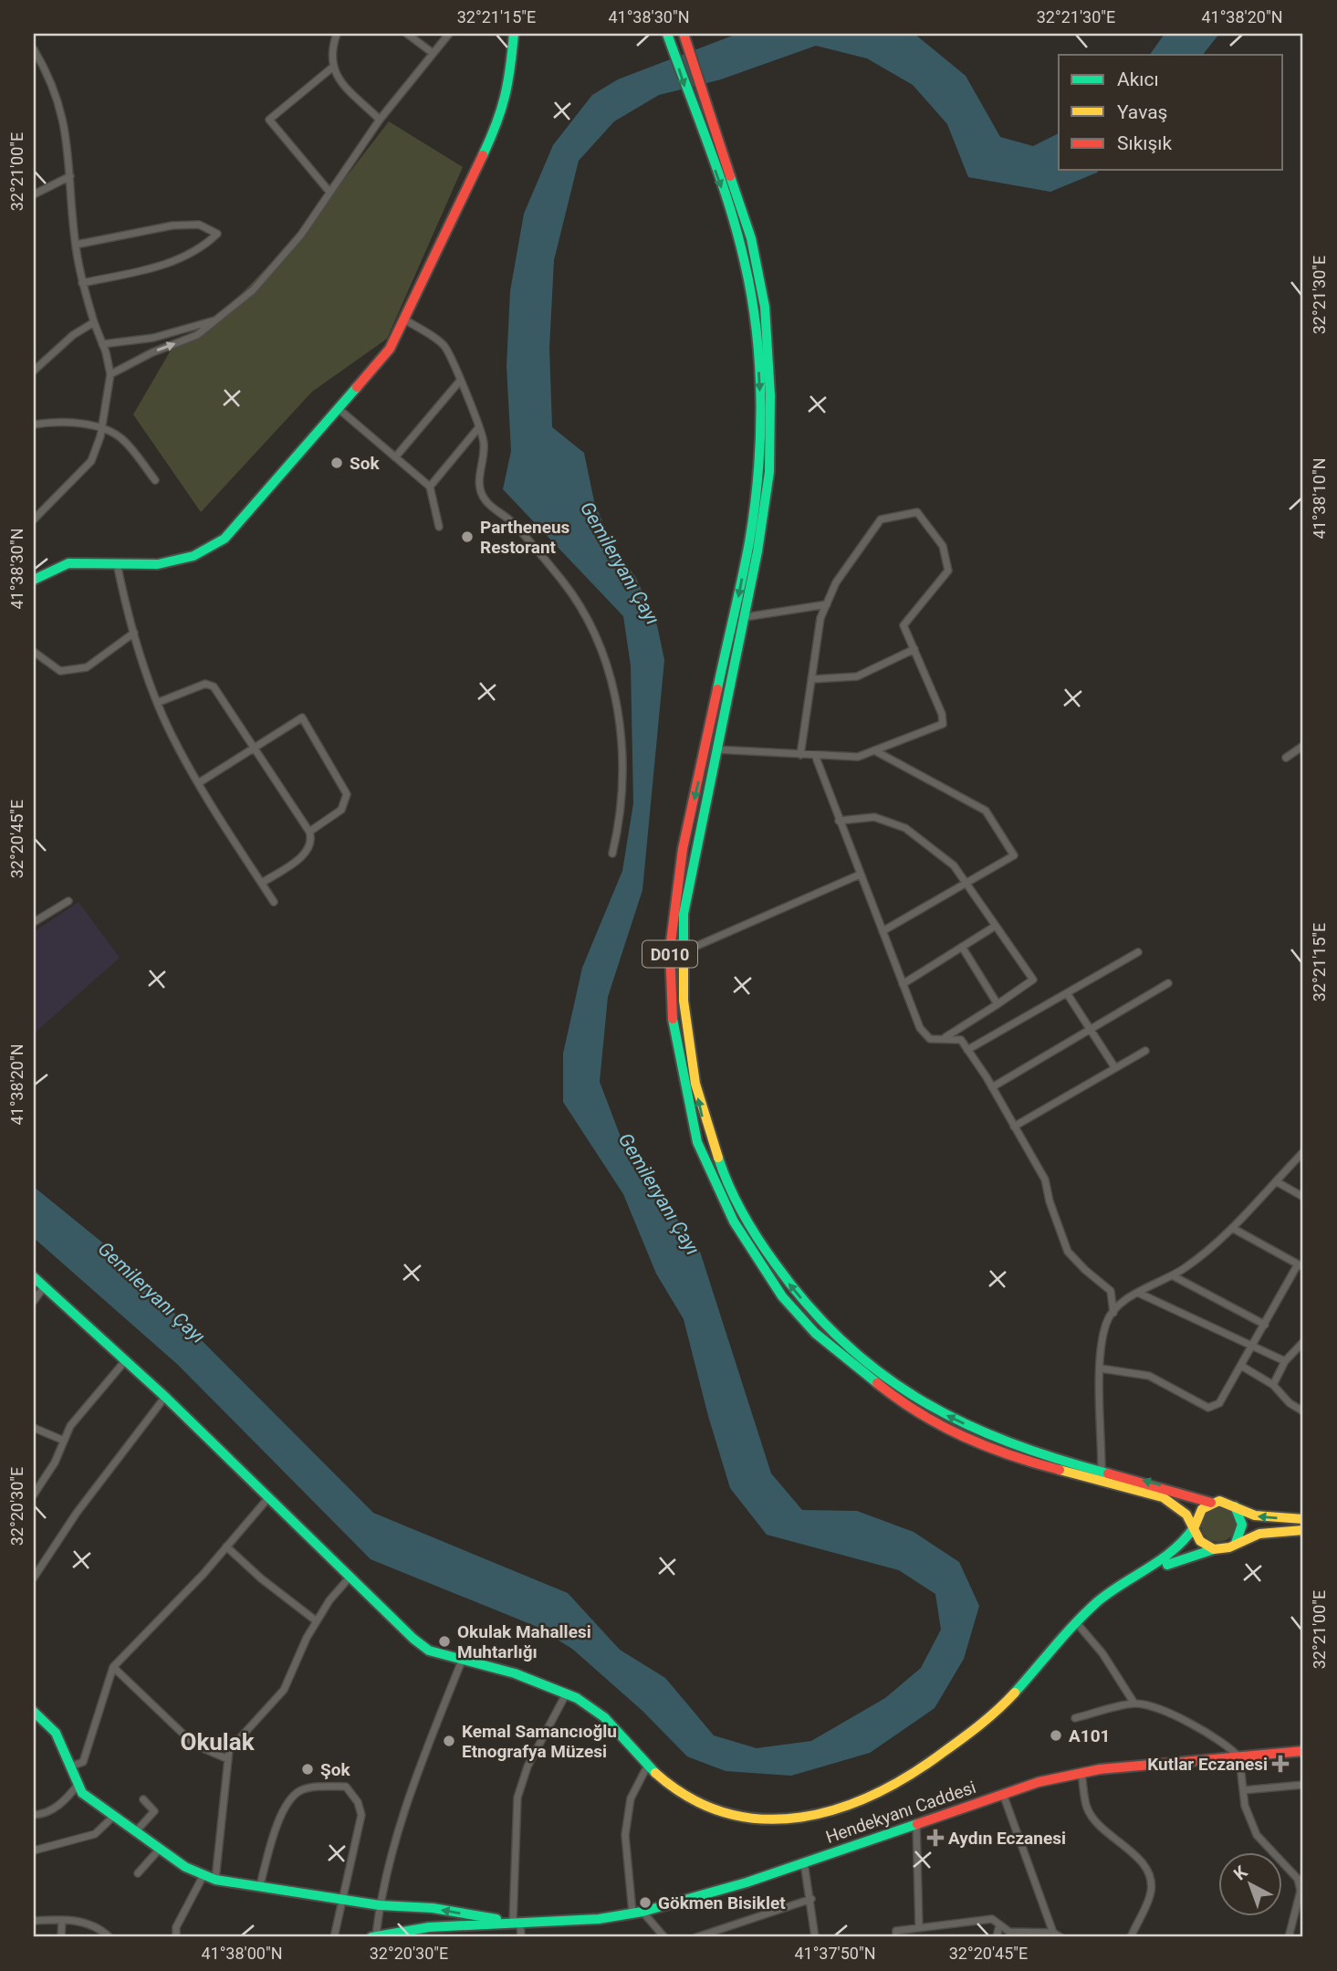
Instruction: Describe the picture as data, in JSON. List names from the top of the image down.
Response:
{
  "streets": {
    "main road": ["D010", "Hendekyanı Caddesi"]
  },
  "districts": ["Okulak"],
  "water": ["Gemileryanı Çayı"],
  "places": {
    "other": [
      "Sok",
      "Partheneus Restorant",
      "Okulak Mahallesi Muhtarlığı",
      "A101",
      "Kemal Samancıoğlu Etnografya Müzesi",
      "Şok",
      "Gökmen Bisiklet"
    ],
    "health": ["Kutlar Eczanesi", "Aydın Eczanesi"]
  },
  "legend": ["Akıcı", "Yavaş", "Sıkışık"],
  "north": "top left",
  "coordinates": [
    "32°21'15\"E",
    "41°38'30\"N",
    "32°21'30\"E",
    "41°38'20\"N",
    "32°21'00\"E",
    "41°38'10\"N",
    "32°20'45\"E",
    "32°20'30\"E",
    "41°38'00\"N",
    "41°37'50\"N"
  ]
}
